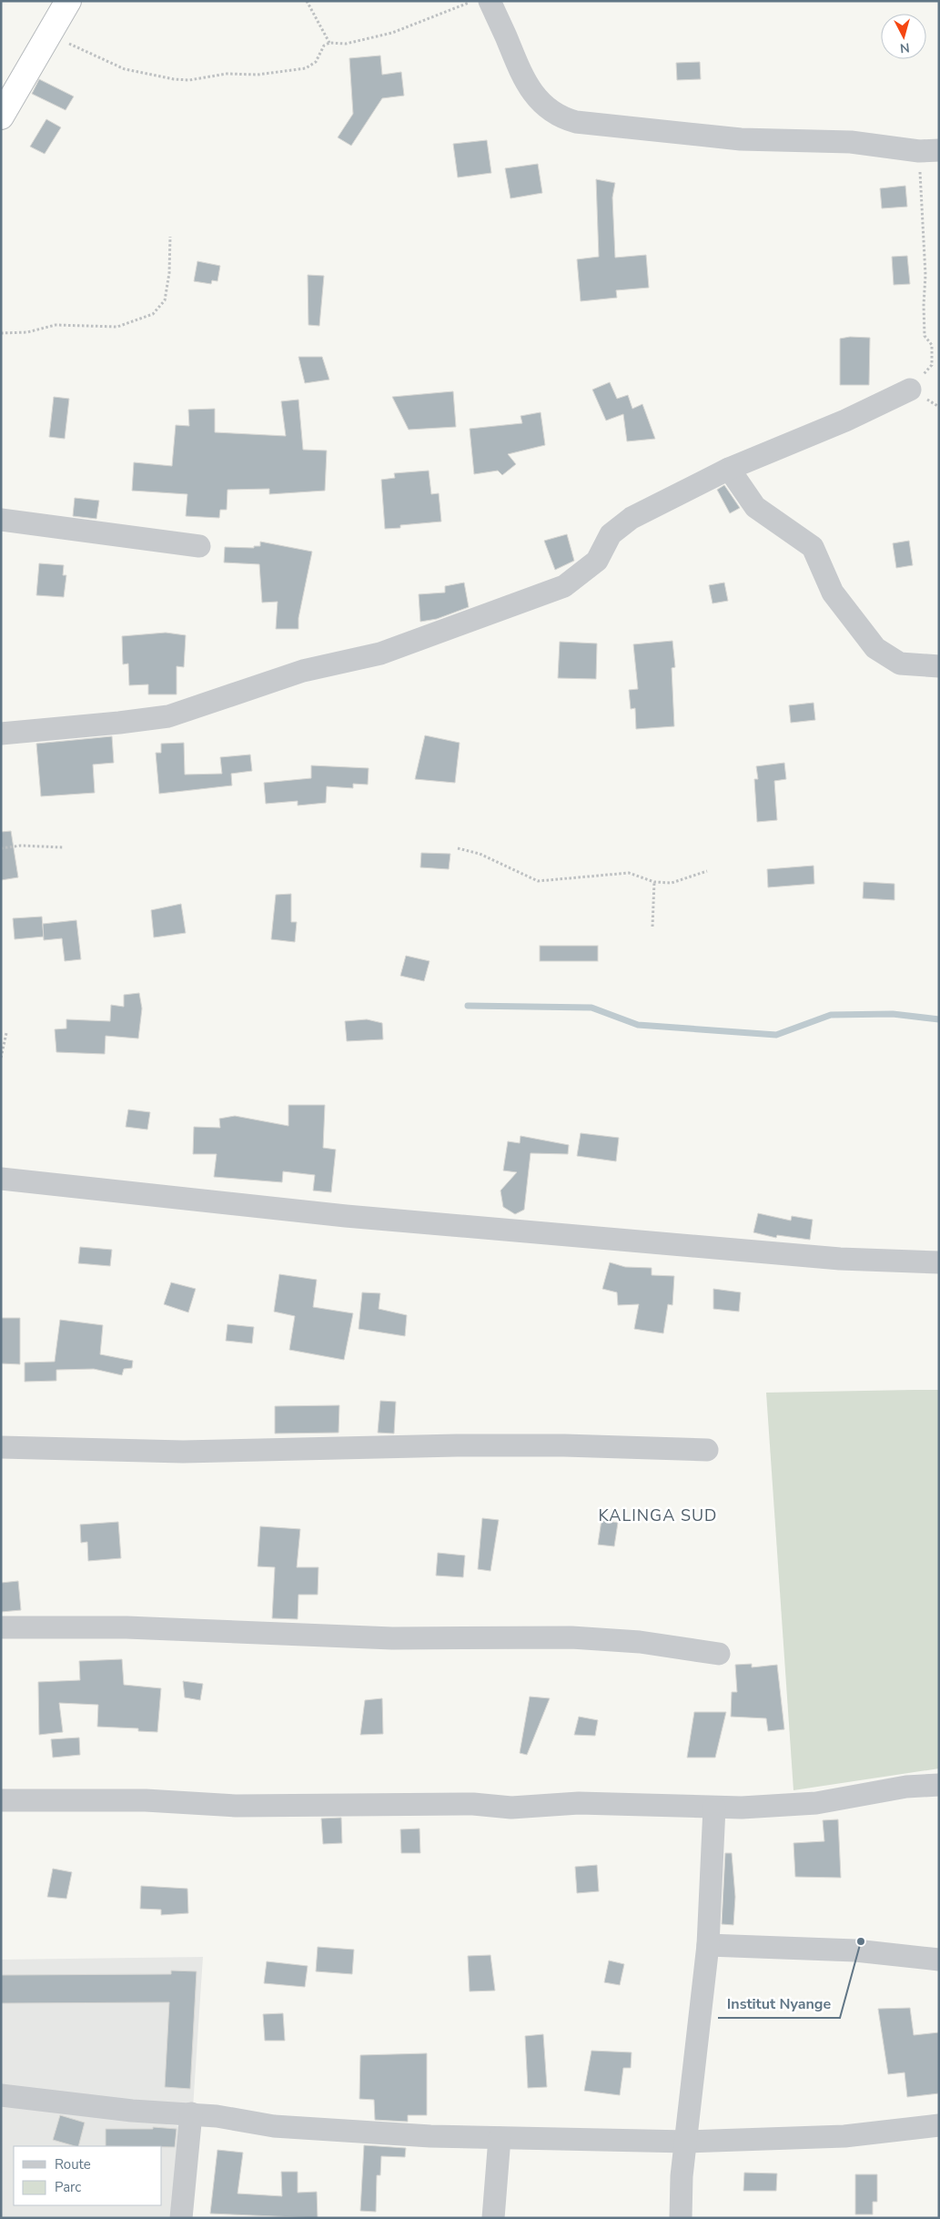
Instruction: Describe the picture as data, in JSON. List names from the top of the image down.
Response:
{
  "districts": ["KALINGA SUD"],
  "places": ["Institut Nyange"],
  "legend": ["Route", "Parc"],
  "north": "bottom"
}
